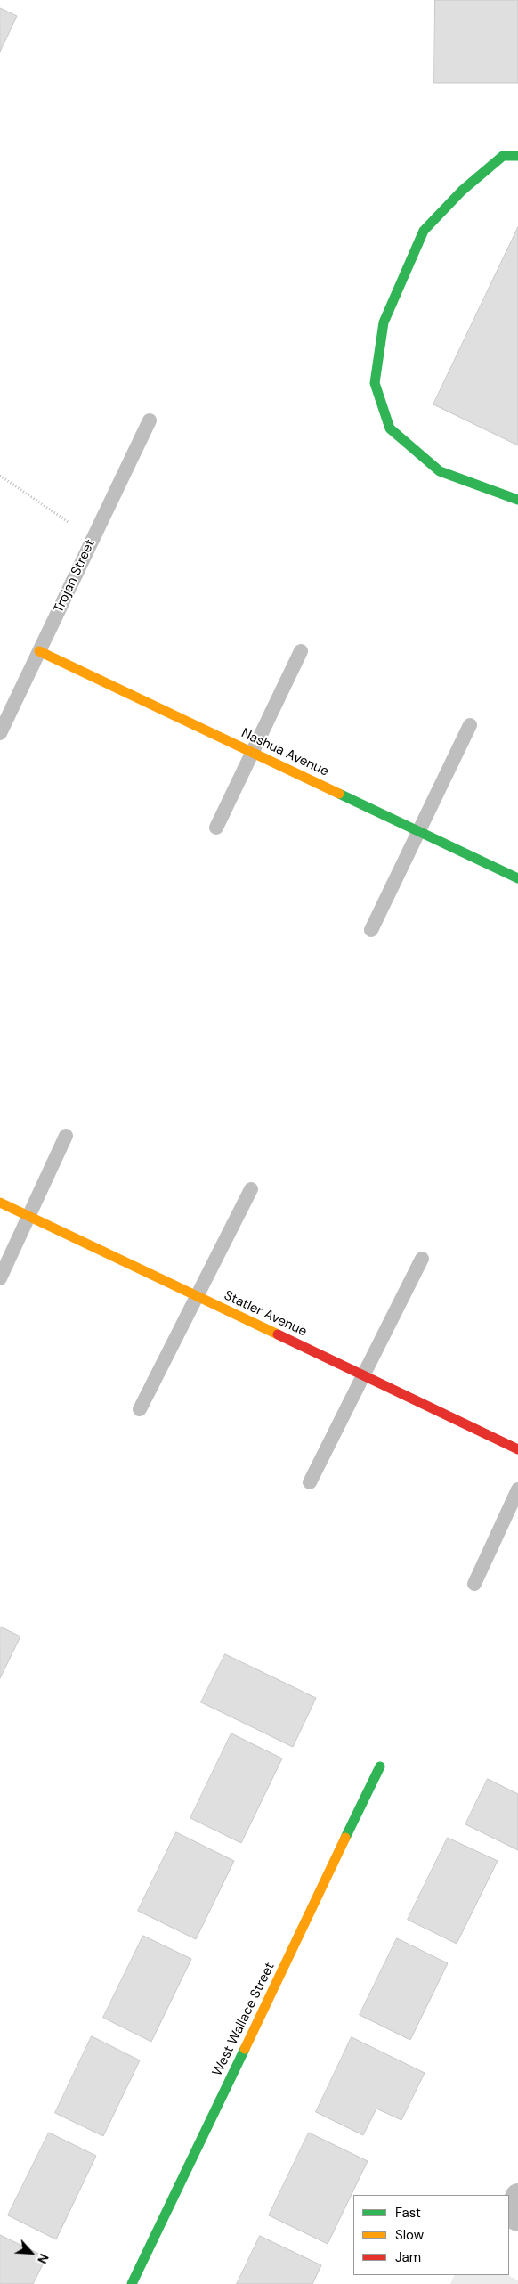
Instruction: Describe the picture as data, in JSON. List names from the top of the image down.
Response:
{
  "streets": {
    "street": ["Nashua Avenue", "Statler Avenue", "West Wallace Street"],
    "lane": ["Trojan Street"]
  },
  "crossings": [
    ["Trojan Street", "Nashua Avenue"]
  ],
  "legend": ["Fast", "Slow", "Jam"],
  "north": "bottom right"
}
